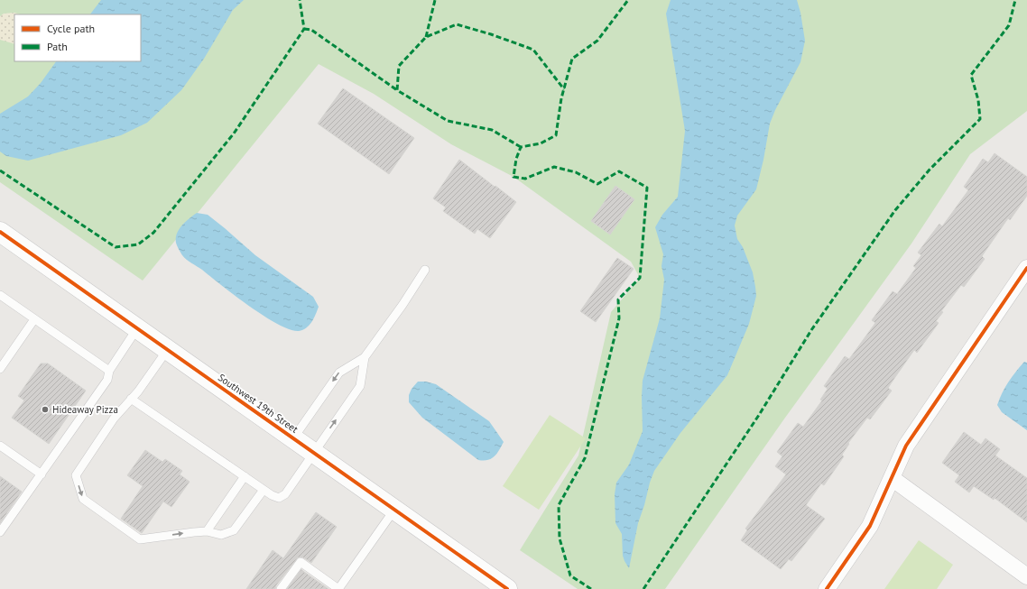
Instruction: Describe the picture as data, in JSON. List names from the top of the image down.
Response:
{
  "streets": {
    "street": ["Southwest 19th Street"]
  },
  "places": ["Hideaway Pizza"],
  "legend": ["Cycle path", "Path"]
}
